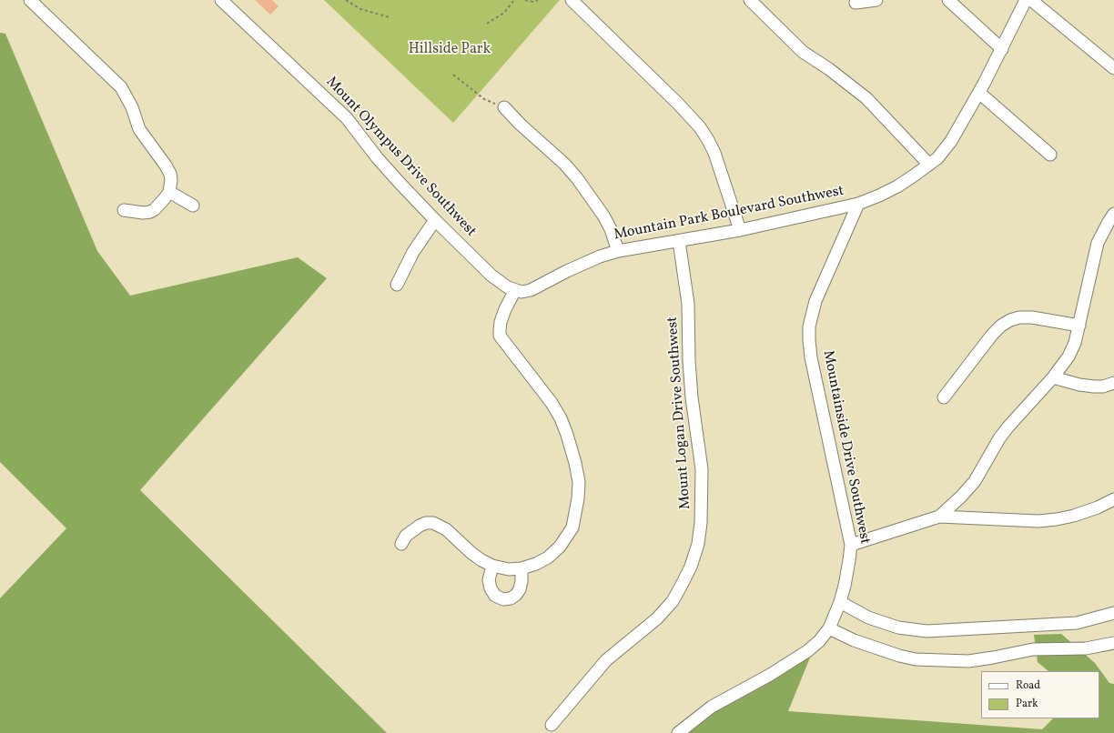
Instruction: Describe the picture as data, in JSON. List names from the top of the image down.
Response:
{
  "streets": {
    "street": [
      "Mount Olympus Drive Southwest",
      "Mountain Park Boulevard Southwest",
      "Mount Logan Drive Southwest",
      "Mountainside Drive Southwest"
    ]
  },
  "crossings": [
    ["Mount Olympus Drive Southwest", "Mountain Park Boulevard Southwest"],
    ["Mountain Park Boulevard Southwest", "Mount Logan Drive Southwest"],
    ["Mountain Park Boulevard Southwest", "Mountainside Drive Southwest"]
  ],
  "parks": ["Hillside Park"],
  "legend": ["Road", "Park"]
}
